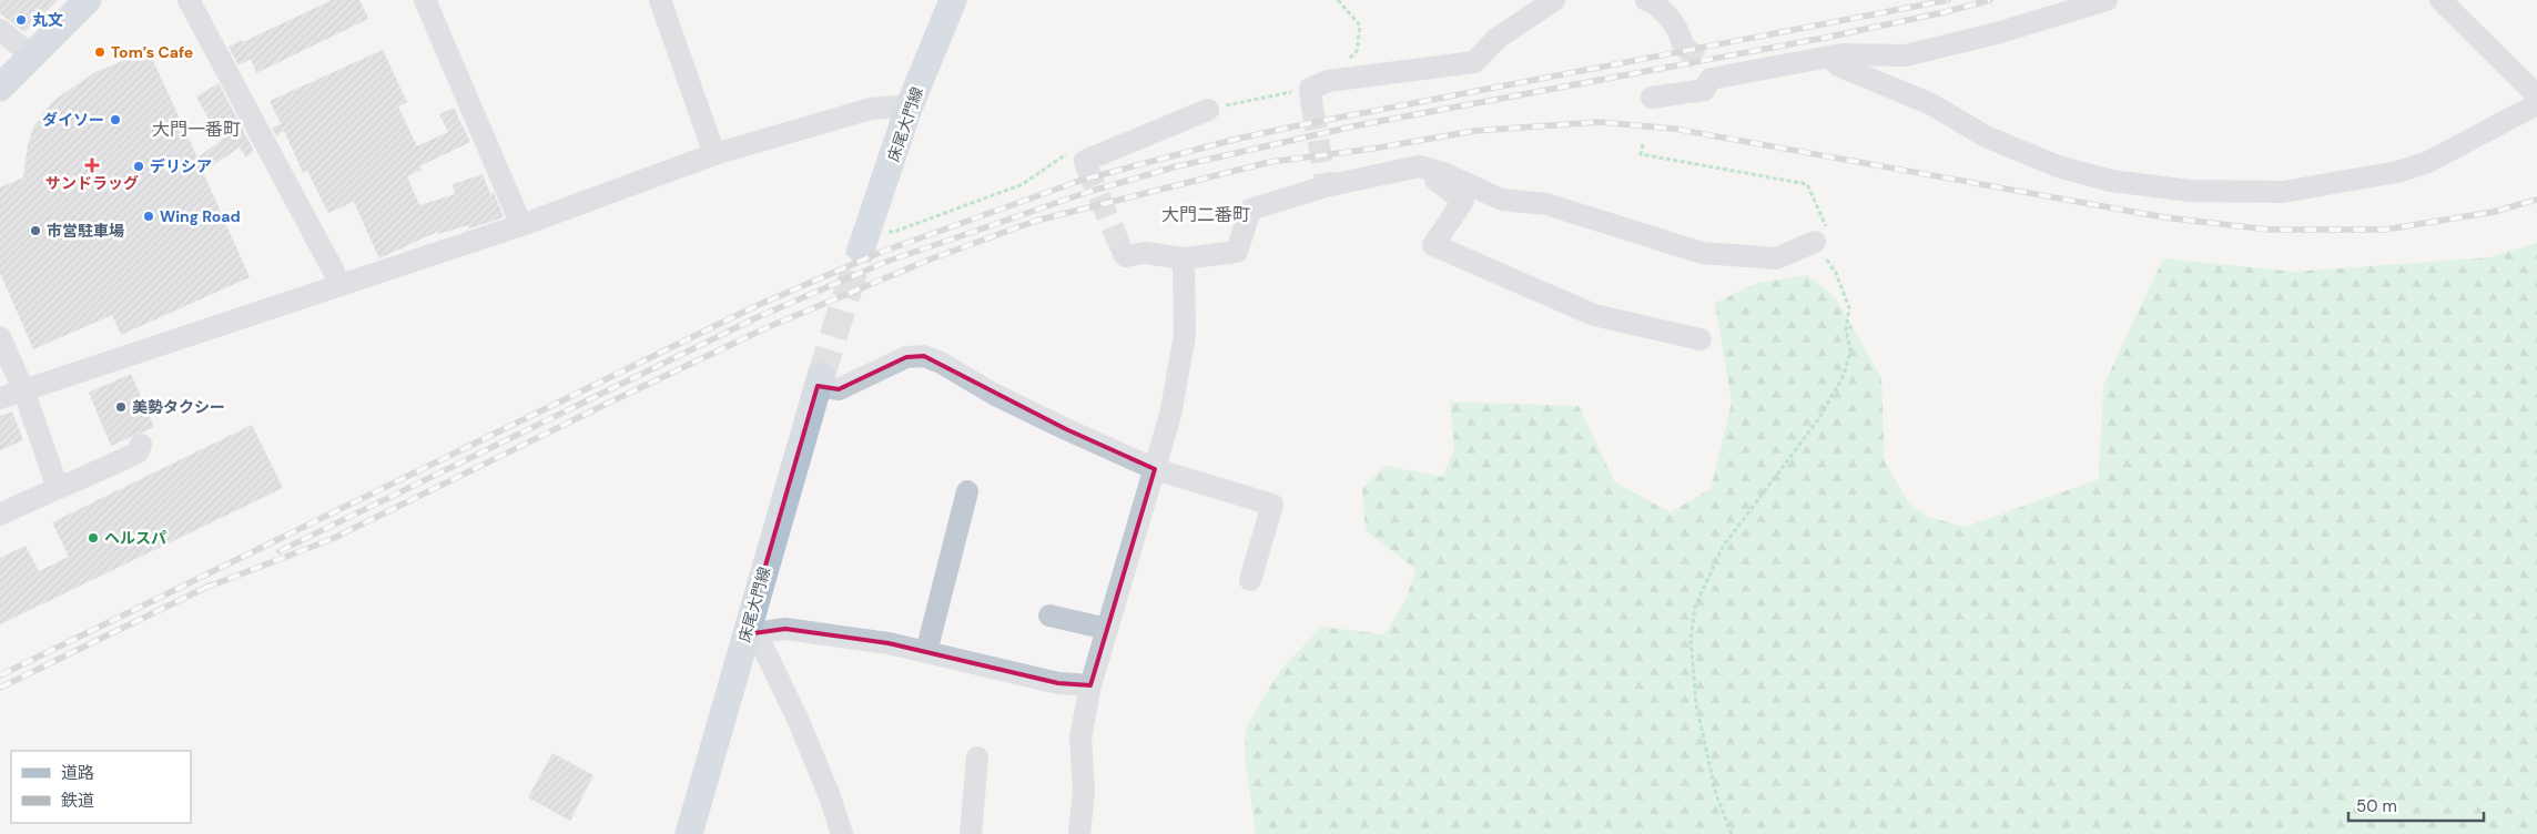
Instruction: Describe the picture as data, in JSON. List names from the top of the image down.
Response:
{
  "streets": {
    "main road": ["床尾大門線"]
  },
  "districts": ["大門一番町", "大門二番町"],
  "places": {
    "other": [
      "丸文",
      "Tom’s Cafe",
      "ダイソー",
      "デリシア",
      "Wing Road",
      "市営駐車場",
      "美勢タクシー",
      "ヘルスパ"
    ],
    "health": ["サンドラッグ"]
  },
  "legend": ["道路", "鉄道"],
  "scale_bar": "50 m"
}
